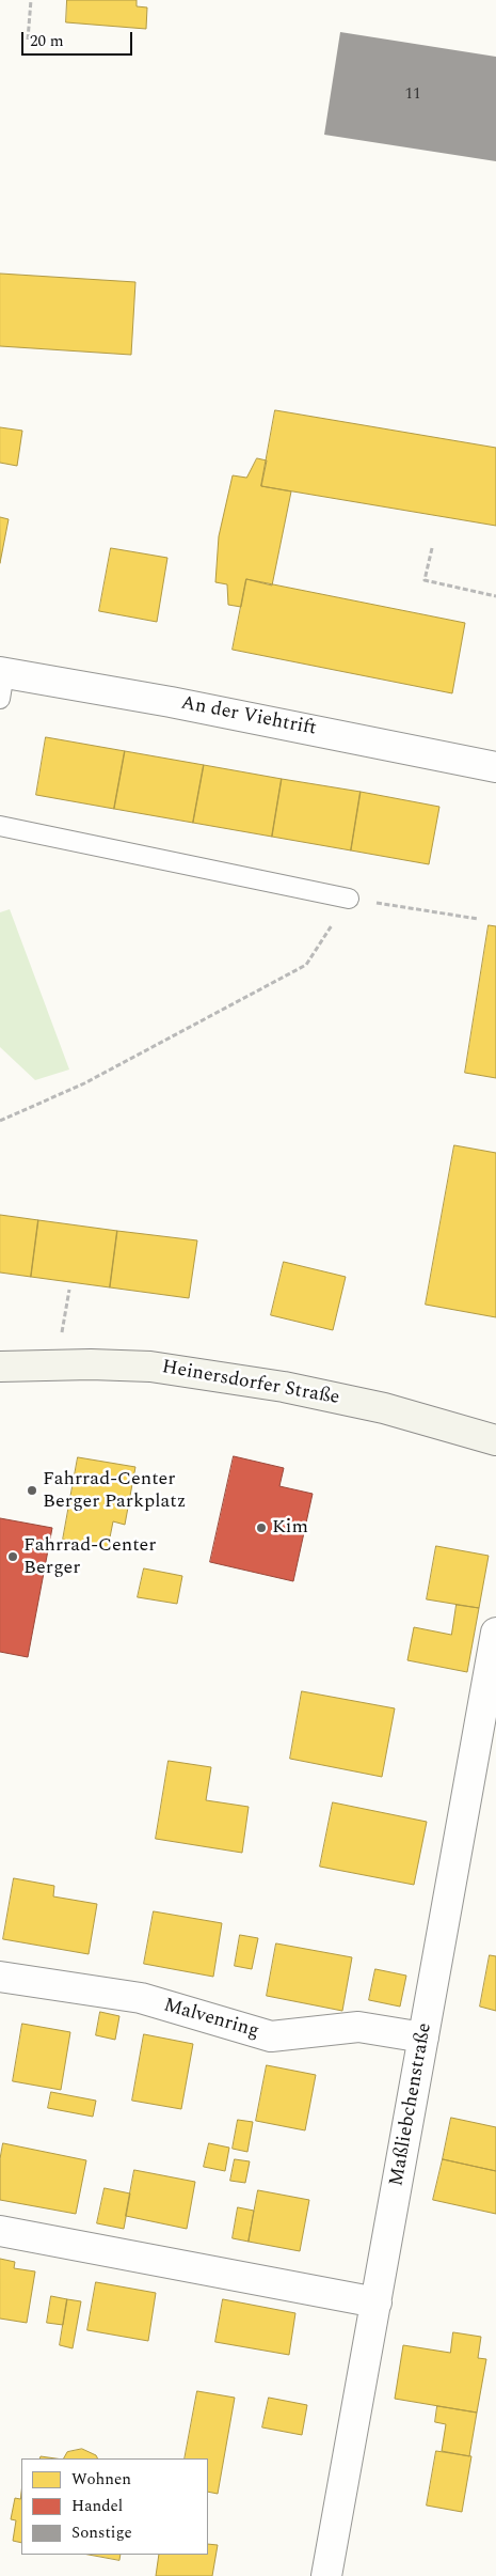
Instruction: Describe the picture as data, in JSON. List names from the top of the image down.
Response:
{
  "streets": {
    "main road": ["Heinersdorfer Straße"],
    "street": ["An der Viehtrift", "Malvenring", "Maßliebchenstraße"]
  },
  "crossings": [
    ["Malvenring", "Maßliebchenstraße"]
  ],
  "places": ["Fahrrad-Center Berger Parkplatz", "Kim", "Fahrrad-Center Berger"],
  "house_numbers": ["11"],
  "legend": ["Wohnen", "Handel", "Sonstige"],
  "scale_bar": "20 m"
}
